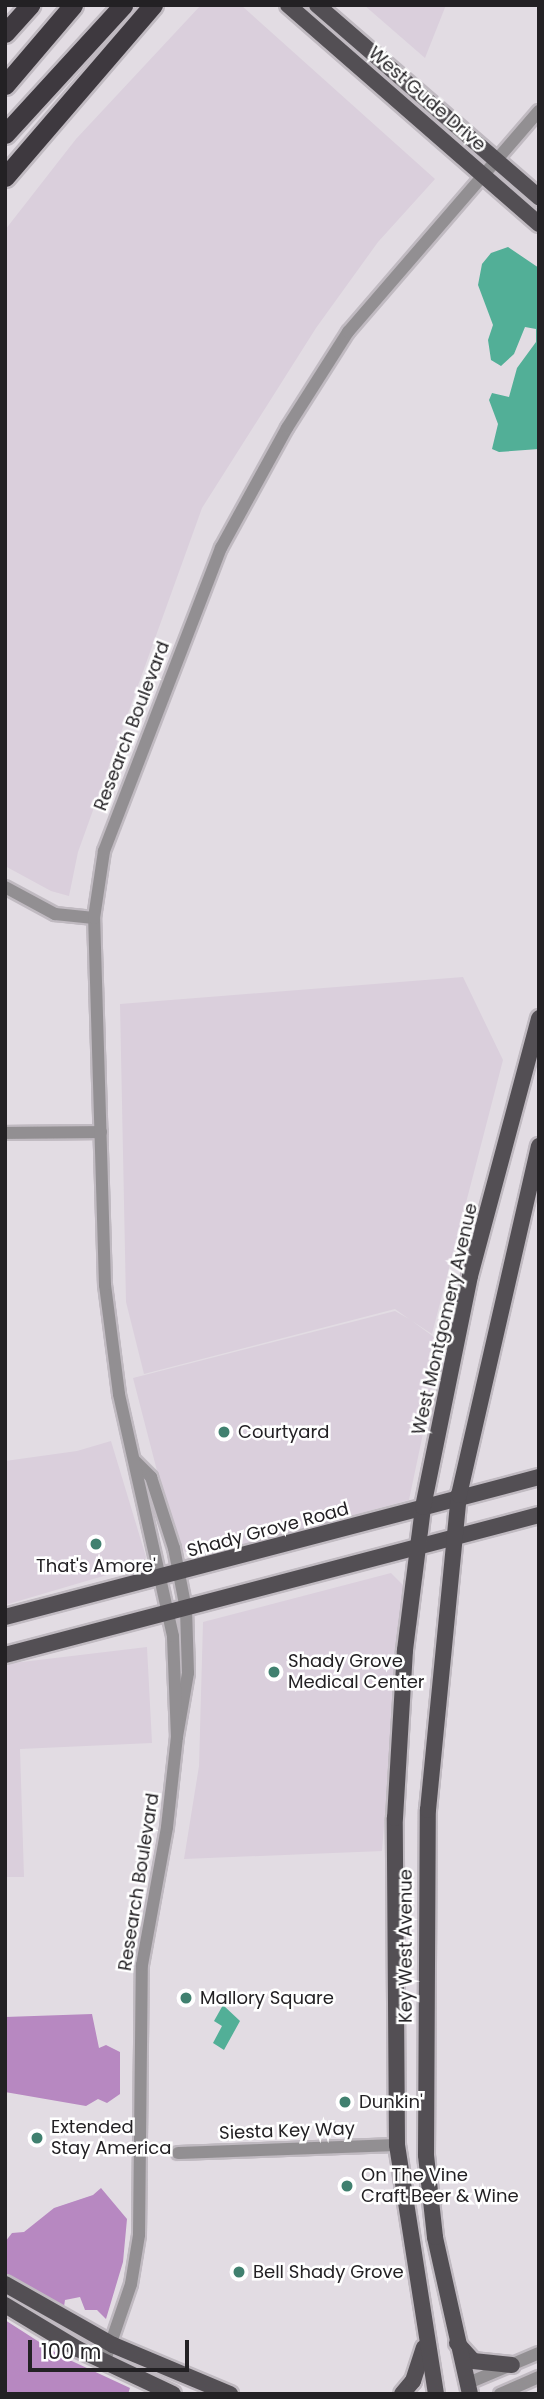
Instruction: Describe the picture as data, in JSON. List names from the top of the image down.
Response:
{
  "streets": {
    "main road": [
      "West Gude Drive",
      "West Montgomery Avenue",
      "Shady Grove Road",
      "Key West Avenue"
    ],
    "street": ["Research Boulevard", "Siesta Key Way"]
  },
  "crossings": [
    ["West Gude Drive", "Research Boulevard"],
    ["Research Boulevard", "Shady Grove Road"],
    ["West Montgomery Avenue", "Shady Grove Road"],
    ["West Montgomery Avenue", "Key West Avenue"],
    ["Shady Grove Road", "Key West Avenue"],
    ["Key West Avenue", "Siesta Key Way"]
  ],
  "places": [
    "Courtyard",
    "That's Amore'",
    "Shady Grove Medical Center",
    "Mallory Square",
    "Dunkin'",
    "Extended Stay America",
    "On The Vine Craft Beer & Wine",
    "Bell Shady Grove"
  ],
  "scale_bar": "100 m"
}
